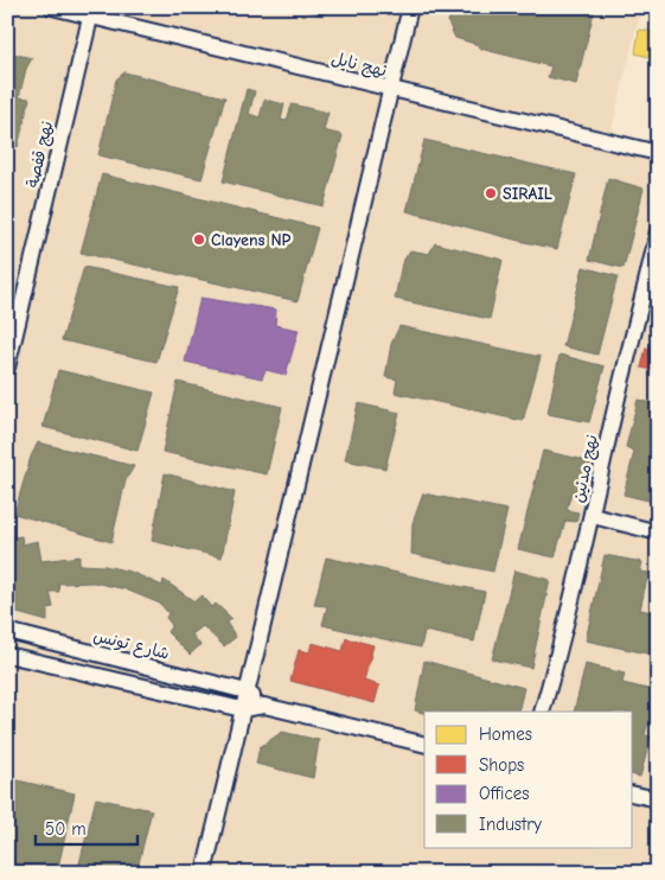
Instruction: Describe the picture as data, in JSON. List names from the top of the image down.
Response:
{
  "streets": {
    "street": [
      "نهج نابل",
      "نهج قفصة",
      "نهج مدنين",
      "شارع تونس"
    ]
  },
  "crossings": [
    ["نهج نابل", "نهج قفصة"]
  ],
  "places": ["SIRAIL", "Clayens NP"],
  "legend": [
    "Homes",
    "Shops",
    "Offices",
    "Industry"
  ],
  "scale_bar": "50 m"
}
